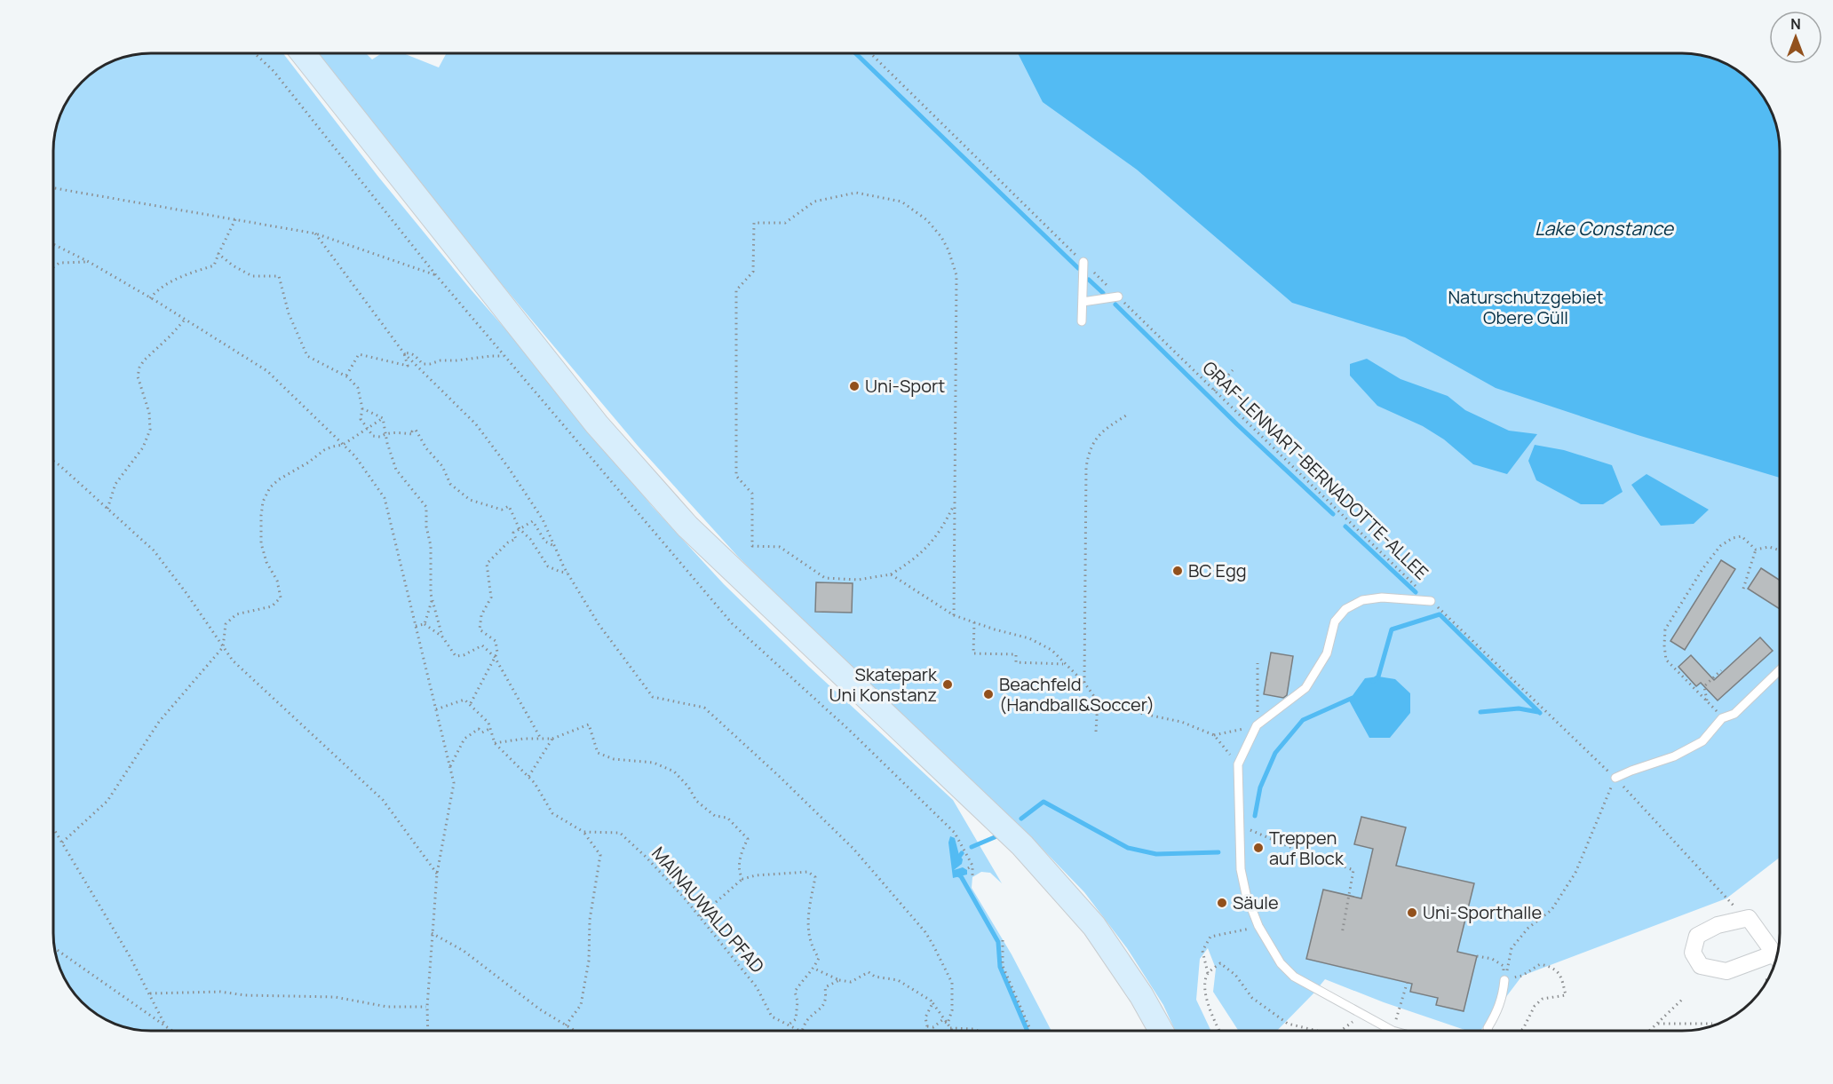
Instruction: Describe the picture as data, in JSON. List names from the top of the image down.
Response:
{
  "streets": {
    "path": ["GRAF-LENNART-BERNADOTTE-ALLEE", "MAINAUWALD PFAD"]
  },
  "water": ["Lake Constance"],
  "parks": ["Naturschutzgebiet Obere Güll"],
  "places": [
    "Uni-Sport",
    "BC Egg",
    "Skatepark Uni Konstanz",
    "Beachfeld (Handball&Soccer)",
    "Treppen auf Block",
    "Säule",
    "Uni-Sporthalle"
  ],
  "north": "top"
}
